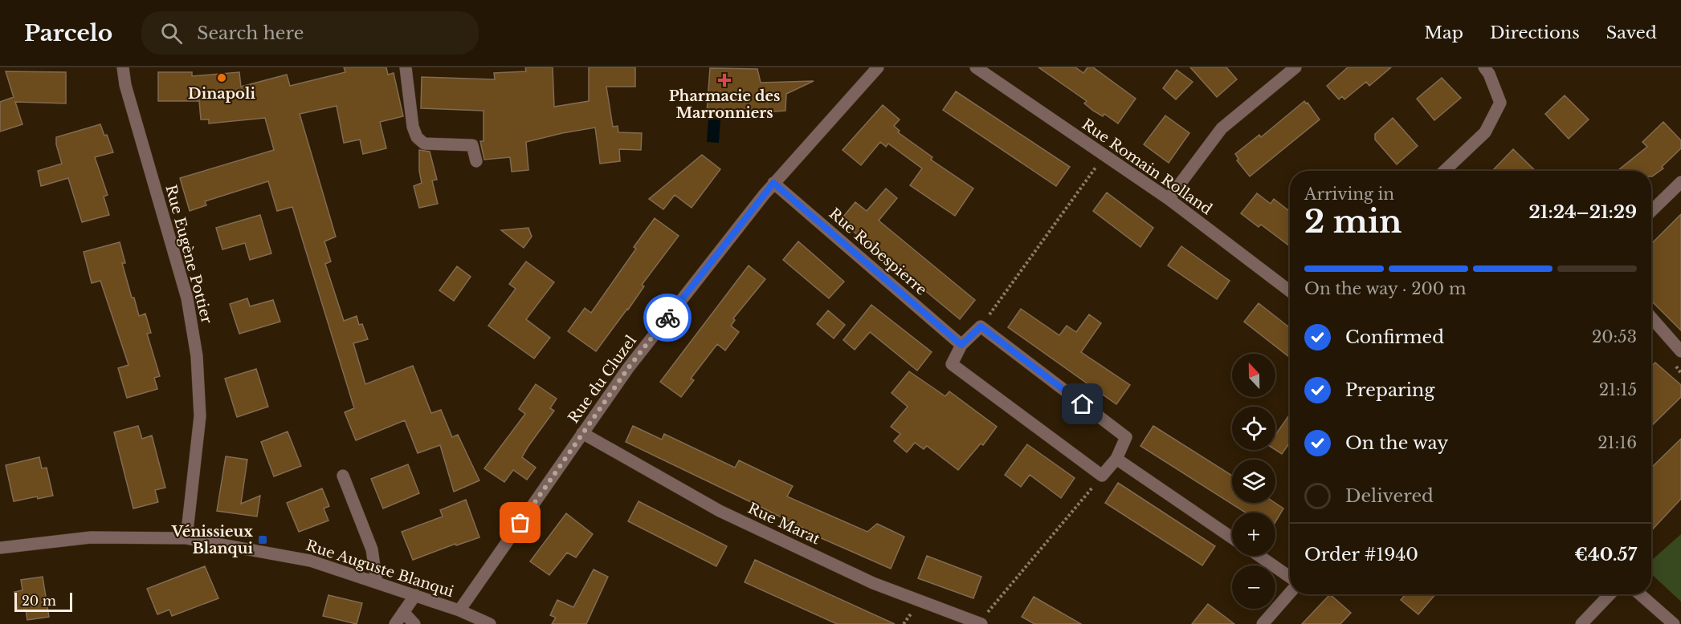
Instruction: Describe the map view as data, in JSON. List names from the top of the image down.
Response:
{
  "streets": {
    "street": [
      "Rue Romain Rolland",
      "Rue Robespierre",
      "Rue Eugène Pottier",
      "Rue du Cluzel",
      "Rue Marat",
      "Rue Auguste Blanqui"
    ]
  },
  "crossings": [
    ["Rue Robespierre", "Rue du Cluzel"],
    ["Rue Eugène Pottier", "Rue Auguste Blanqui"],
    ["Rue du Cluzel", "Rue Marat"],
    ["Rue du Cluzel", "Rue Auguste Blanqui"]
  ],
  "places": {
    "other": ["Dinapoli"],
    "health": ["Pharmacie des Marronniers"],
    "transit": ["Vénissieux Blanqui"]
  },
  "scale_bar": "20 m",
  "north": "top",
  "page": {
    "header": "Parcelo",
    "search": "Search here",
    "nav": ["Map", "Directions", "Saved"],
    "heading": ["2 min", "Arriving in", "21:24–21:29"],
    "panel": ["Order #1940", "€40.57"],
    "bar": "On the way · 200 m",
    "list": [
      ["Confirmed", "20:53"],
      ["Preparing", "21:15"],
      ["On the way", "21:16"],
      "Delivered"
    ],
    "map_buttons": ["+", "−"],
    "scale": "20 m"
  }
}
